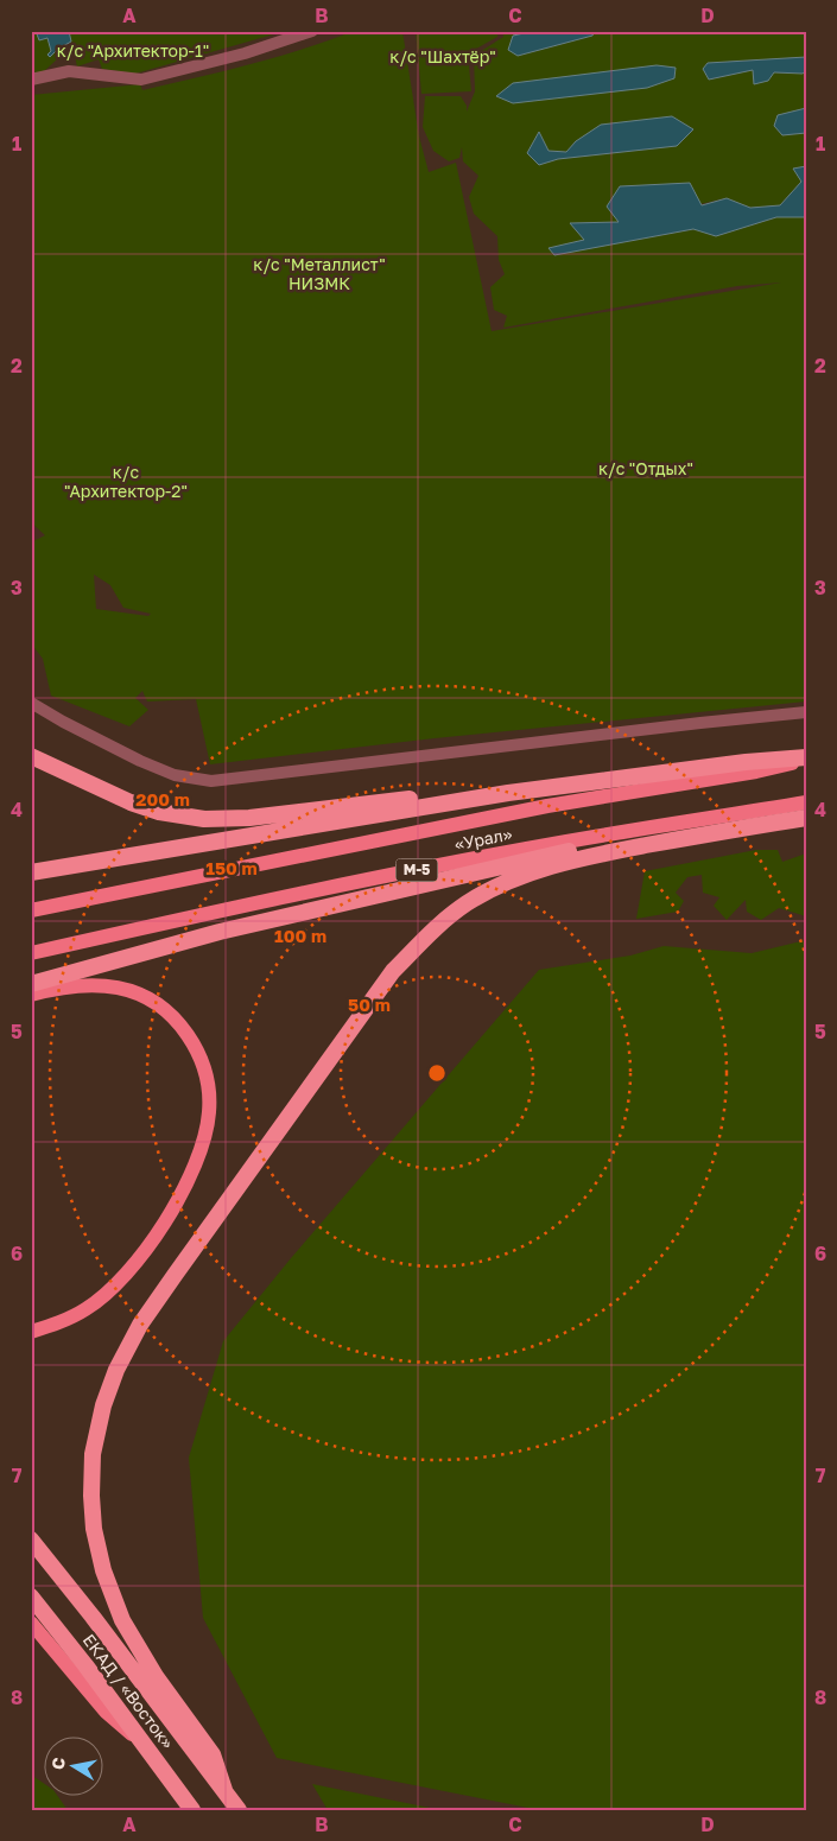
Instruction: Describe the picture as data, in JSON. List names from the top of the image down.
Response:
{
  "streets": {
    "highway": ["ЕКАД / «Восток»"],
    "main road": ["«Урал»", "М-5"]
  },
  "parks": [
    "к/с \"Архитектор-1\"",
    "к/с \"Шахтёр\"",
    "к/с \"Металлист\" НИЗМК",
    "к/с \"Отдых\"",
    "к/с \"Архитектор-2\""
  ],
  "north": "left",
  "grid": {
    "columns": [
      "A",
      "B",
      "C",
      "D"
    ],
    "rows": [
      "1",
      "2",
      "3",
      "4",
      "5",
      "6",
      "7",
      "8"
    ]
  },
  "rings": [
    "200 m",
    "150 m",
    "100 m",
    "50 m"
  ]
}
